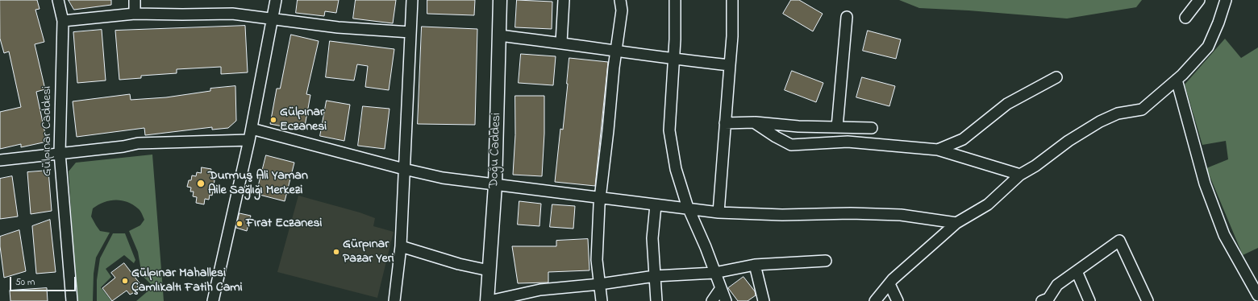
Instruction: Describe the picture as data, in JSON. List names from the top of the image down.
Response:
{
  "streets": {
    "street": ["Gülpınar Caddesi", "Doğu Caddesi"]
  },
  "places": [
    "Gülpınar Eczanesi",
    "Durmuş Ali Yaman Aile Sağlığı Merkezi",
    "Fırat Eczanesi",
    "Gürpınar Pazar Yeri",
    "Gülpınar Mahallesi Çamlıkaltı Fatih Cami"
  ],
  "scale_bar": "50 m"
}
